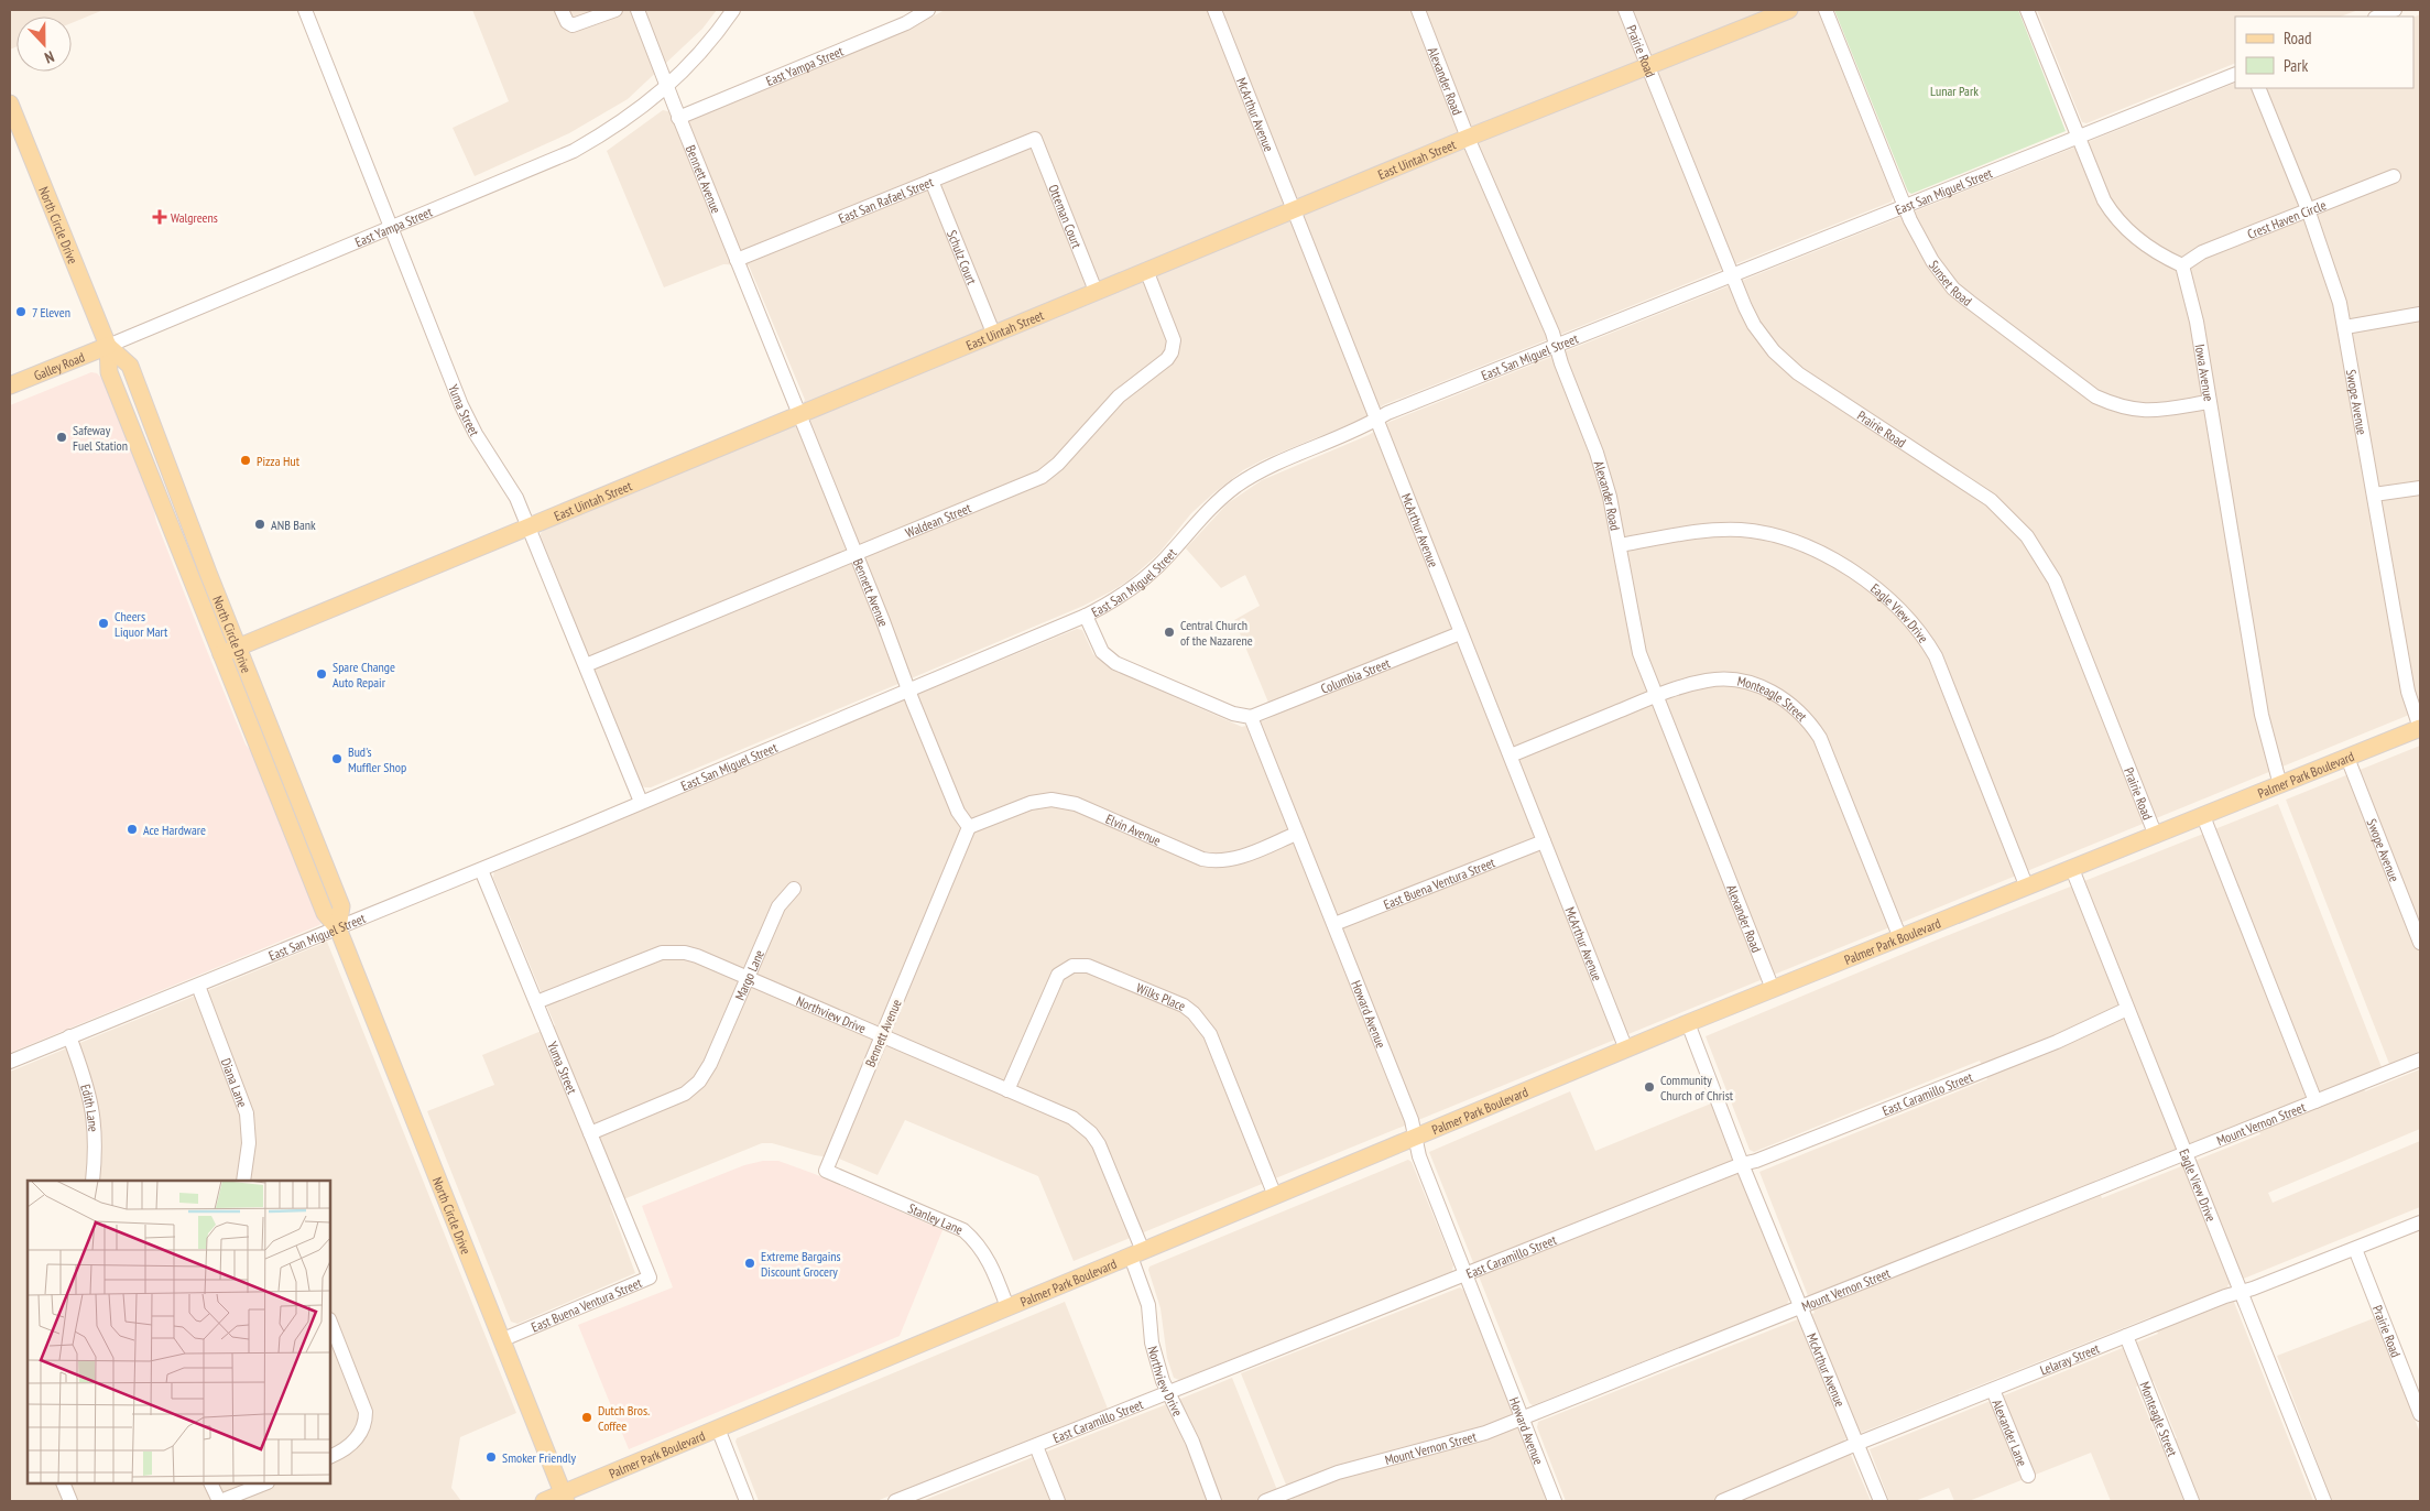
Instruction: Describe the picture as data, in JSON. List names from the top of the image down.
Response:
{
  "streets": {
    "main road": [
      "East Uintah Street",
      "North Circle Drive",
      "Galley Road",
      "Palmer Park Boulevard"
    ],
    "street": [
      "Prairie Road",
      "East Yampa Street",
      "Alexander Road",
      "McArthur Avenue",
      "Bennett Avenue",
      "East San Miguel Street",
      "East San Rafael Street",
      "Otteman Court",
      "Crest Haven Circle",
      "Schulz Court",
      "Sunset Road",
      "Iowa Avenue",
      "Swope Avenue",
      "Yuma Street",
      "Waldean Street",
      "Eagle View Drive",
      "Columbia Street",
      "Monteagle Street",
      "Elvin Avenue",
      "East Buena Ventura Street",
      "Margo Lane",
      "Wilks Place",
      "Howard Avenue",
      "Northview Drive",
      "Diana Lane",
      "East Caramillo Street",
      "Edith Lane",
      "Mount Vernon Street",
      "Stanley Lane",
      "Lelaray Street",
      "Alexander Lane"
    ]
  },
  "crossings": [
    ["Prairie Road", "East Uintah Street"],
    ["Prairie Road", "East San Miguel Street"],
    ["Prairie Road", "Palmer Park Boulevard"],
    ["Prairie Road", "Lelaray Street"],
    ["East Yampa Street", "Bennett Avenue"],
    ["East Yampa Street", "North Circle Drive"],
    ["East Yampa Street", "Galley Road"],
    ["East Yampa Street", "Yuma Street"],
    ["Alexander Road", "East Uintah Street"],
    ["Alexander Road", "East San Miguel Street"],
    ["Alexander Road", "Eagle View Drive"],
    ["Alexander Road", "Monteagle Street"],
    ["Alexander Road", "Palmer Park Boulevard"],
    ["McArthur Avenue", "East Uintah Street"],
    ["McArthur Avenue", "East San Miguel Street"],
    ["McArthur Avenue", "Columbia Street"],
    ["McArthur Avenue", "Monteagle Street"],
    ["McArthur Avenue", "Palmer Park Boulevard"],
    ["McArthur Avenue", "East Buena Ventura Street"],
    ["McArthur Avenue", "East Caramillo Street"],
    ["McArthur Avenue", "Mount Vernon Street"],
    ["McArthur Avenue", "Lelaray Street"],
    ["East Uintah Street", "Bennett Avenue"],
    ["East Uintah Street", "Otteman Court"],
    ["East Uintah Street", "North Circle Drive"],
    ["East Uintah Street", "Schulz Court"],
    ["East Uintah Street", "Yuma Street"],
    ["East Uintah Street", "Waldean Street"],
    ["Bennett Avenue", "East San Miguel Street"],
    ["Bennett Avenue", "East San Rafael Street"],
    ["Bennett Avenue", "Waldean Street"],
    ["Bennett Avenue", "Elvin Avenue"],
    ["Bennett Avenue", "Northview Drive"],
    ["Bennett Avenue", "Stanley Lane"],
    ["East San Miguel Street", "North Circle Drive"],
    ["East San Miguel Street", "Sunset Road"],
    ["East San Miguel Street", "Yuma Street"],
    ["East San Miguel Street", "Diana Lane"],
    ["East San Miguel Street", "Edith Lane"],
    ["East San Rafael Street", "Otteman Court"],
    ["East San Rafael Street", "Schulz Court"],
    ["Crest Haven Circle", "Iowa Avenue"],
    ["Crest Haven Circle", "Swope Avenue"],
    ["North Circle Drive", "Galley Road"],
    ["North Circle Drive", "Palmer Park Boulevard"],
    ["North Circle Drive", "East Buena Ventura Street"],
    ["Sunset Road", "Iowa Avenue"],
    ["Iowa Avenue", "Palmer Park Boulevard"],
    ["Swope Avenue", "Palmer Park Boulevard"],
    ["Yuma Street", "Waldean Street"],
    ["Yuma Street", "East Buena Ventura Street"],
    ["Yuma Street", "Margo Lane"],
    ["Yuma Street", "Northview Drive"],
    ["Eagle View Drive", "Palmer Park Boulevard"],
    ["Eagle View Drive", "East Caramillo Street"],
    ["Eagle View Drive", "Mount Vernon Street"],
    ["Eagle View Drive", "Lelaray Street"],
    ["Columbia Street", "Howard Avenue"],
    ["Monteagle Street", "Palmer Park Boulevard"],
    ["Monteagle Street", "Lelaray Street"],
    ["Palmer Park Boulevard", "Wilks Place"],
    ["Palmer Park Boulevard", "Howard Avenue"],
    ["Palmer Park Boulevard", "Northview Drive"],
    ["Palmer Park Boulevard", "Stanley Lane"],
    ["Elvin Avenue", "Howard Avenue"],
    ["East Buena Ventura Street", "Margo Lane"],
    ["East Buena Ventura Street", "Howard Avenue"],
    ["Margo Lane", "Northview Drive"],
    ["Wilks Place", "Northview Drive"],
    ["Howard Avenue", "East Caramillo Street"],
    ["Howard Avenue", "Mount Vernon Street"],
    ["Northview Drive", "East Caramillo Street"],
    ["Lelaray Street", "Alexander Lane"]
  ],
  "parks": ["Lunar Park"],
  "places": {
    "health": ["Walgreens"],
    "other": [
      "7 Eleven",
      "Safeway Fuel Station",
      "Pizza Hut",
      "ANB Bank",
      "Cheers Liquor Mart",
      "Central Church of the Nazarene",
      "Spare Change Auto Repair",
      "Bud's Muffler Shop",
      "Ace Hardware",
      "Community Church of Christ",
      "Extreme Bargains Discount Grocery",
      "Dutch Bros. Coffee",
      "Smoker Friendly"
    ]
  },
  "legend": ["Road", "Park"],
  "north": "bottom"
}
